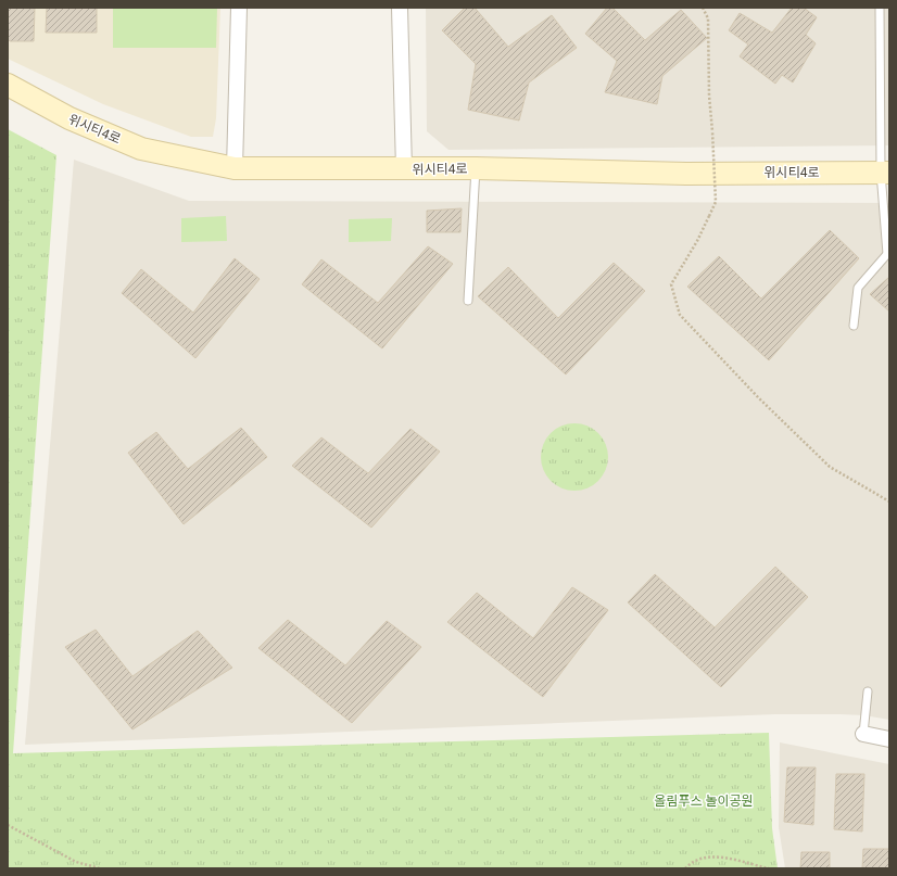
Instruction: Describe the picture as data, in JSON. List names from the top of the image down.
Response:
{
  "streets": {
    "street": ["위시티4로"]
  },
  "parks": ["올림푸스 놀이공원"]
}
